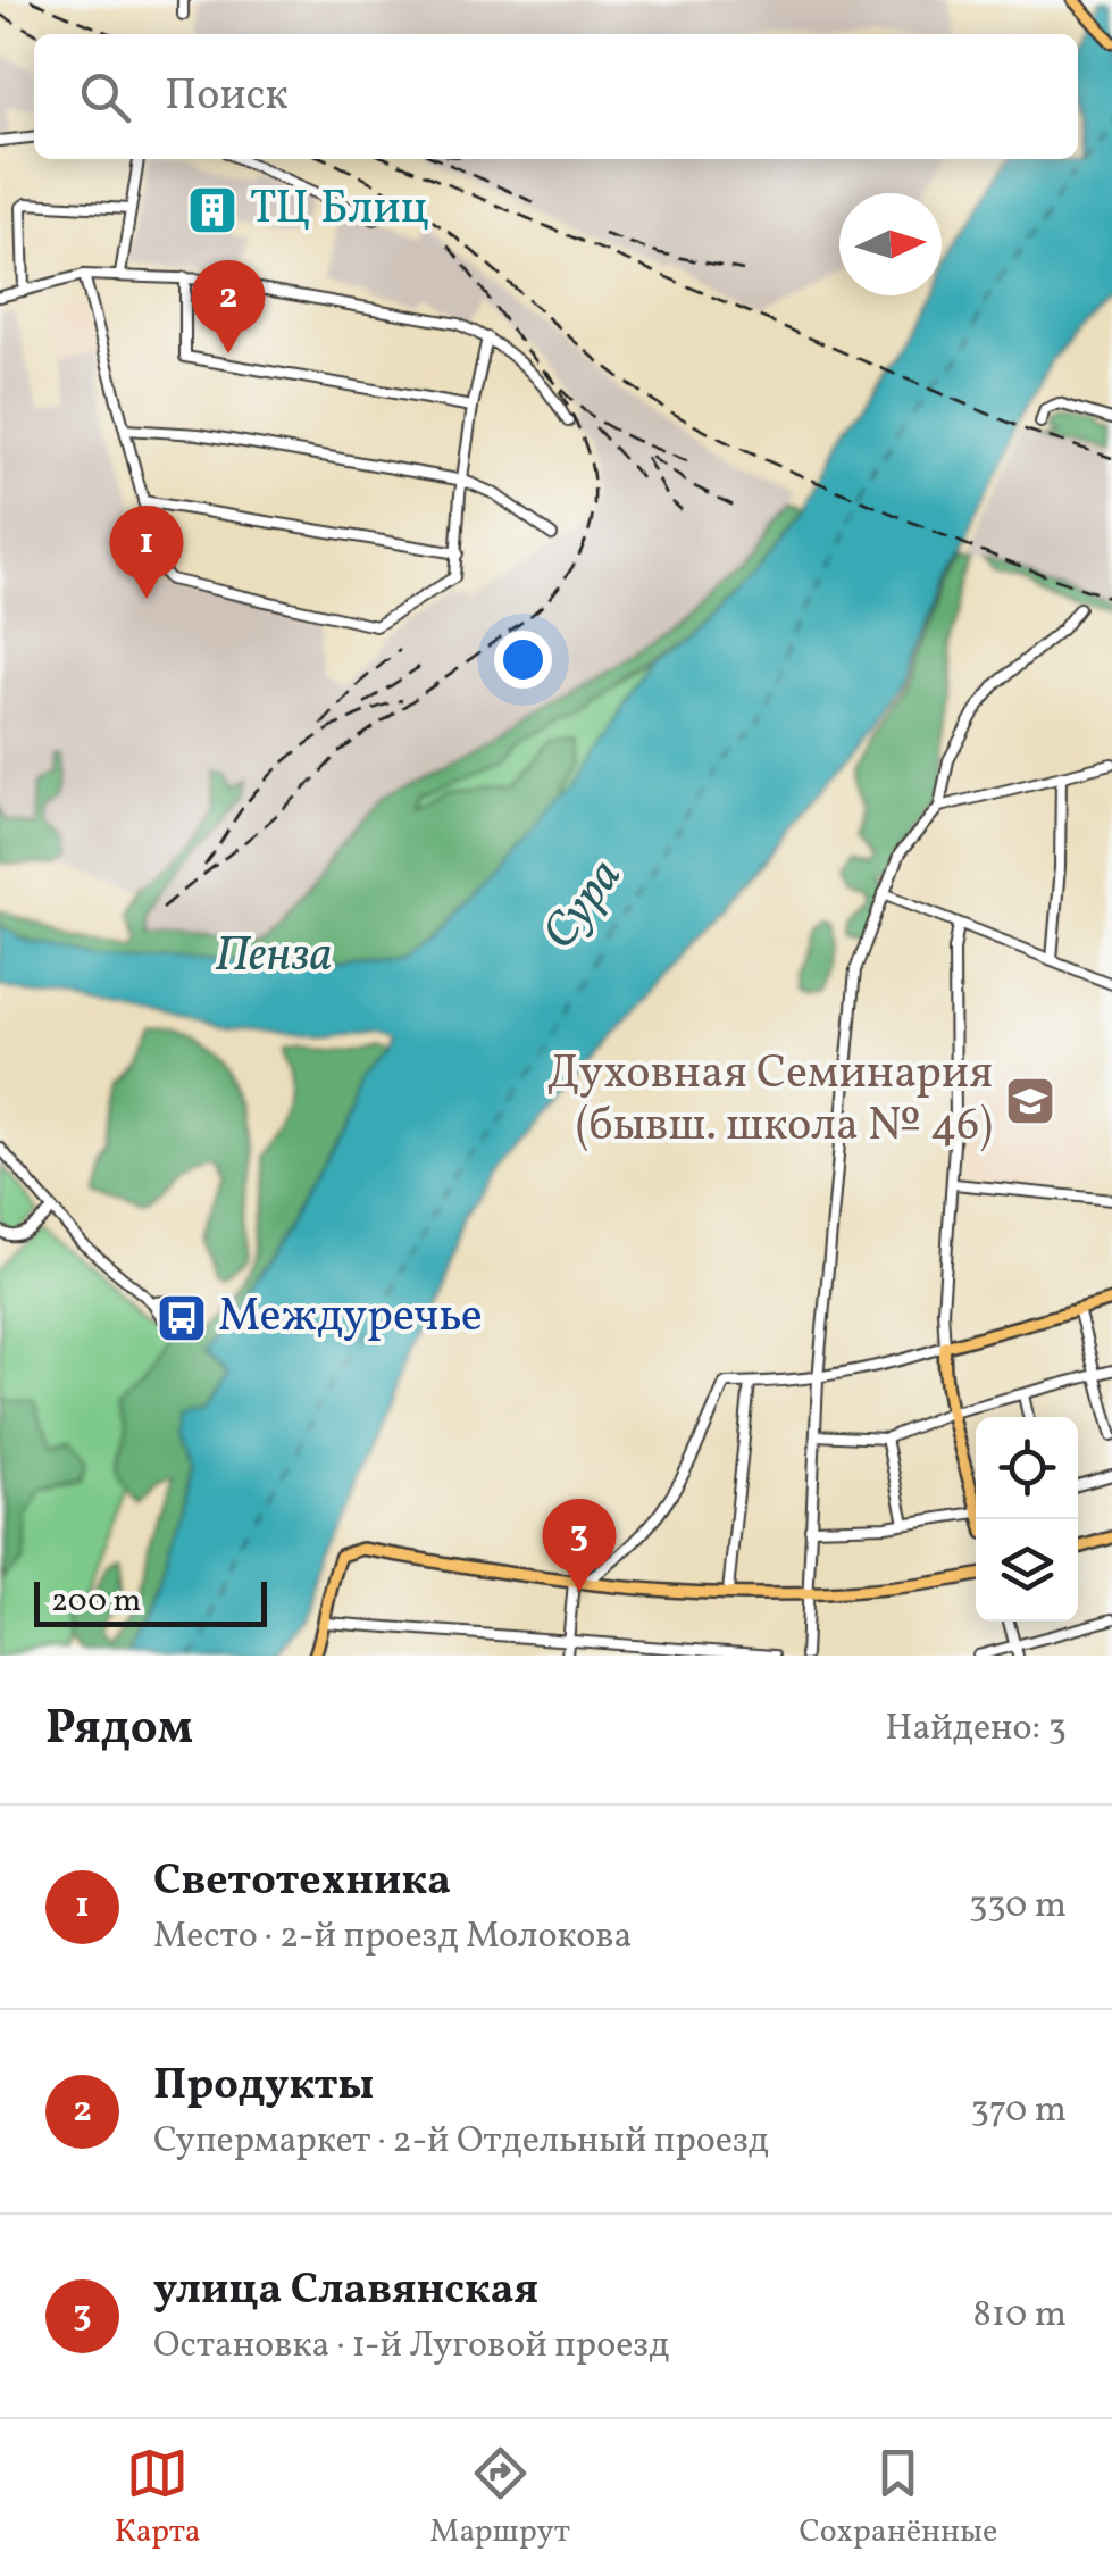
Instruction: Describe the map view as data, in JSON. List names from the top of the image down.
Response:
{
  "water": ["Сура", "Пенза"],
  "places": {
    "building": ["ТЦ Блиц"],
    "school or university": ["Духовная Семинария (бывш. школа № 46)"],
    "bus stop": ["Междуречье"]
  },
  "scale_bar": "200 m",
  "north": "right",
  "page": {
    "search": "Поиск",
    "pins": ["2", "1", "3"],
    "scale": "200 m",
    "heading": ["Рядом", "Найдено: 3"],
    "list": [
      {
        "mark": "1",
        "name": "Светотехника",
        "note": "Место · 2-й проезд Молокова",
        "value": "330 m"
      },
      {
        "mark": "2",
        "name": "Продукты",
        "note": "Супермаркет · 2-й Отдельный проезд",
        "value": "370 m"
      },
      {
        "mark": "3",
        "name": "улица Славянская",
        "note": "Остановка · 1-й Луговой проезд",
        "value": "810 m"
      }
    ],
    "nav": ["Карта", "Маршрут", "Сохранённые"]
  }
}
